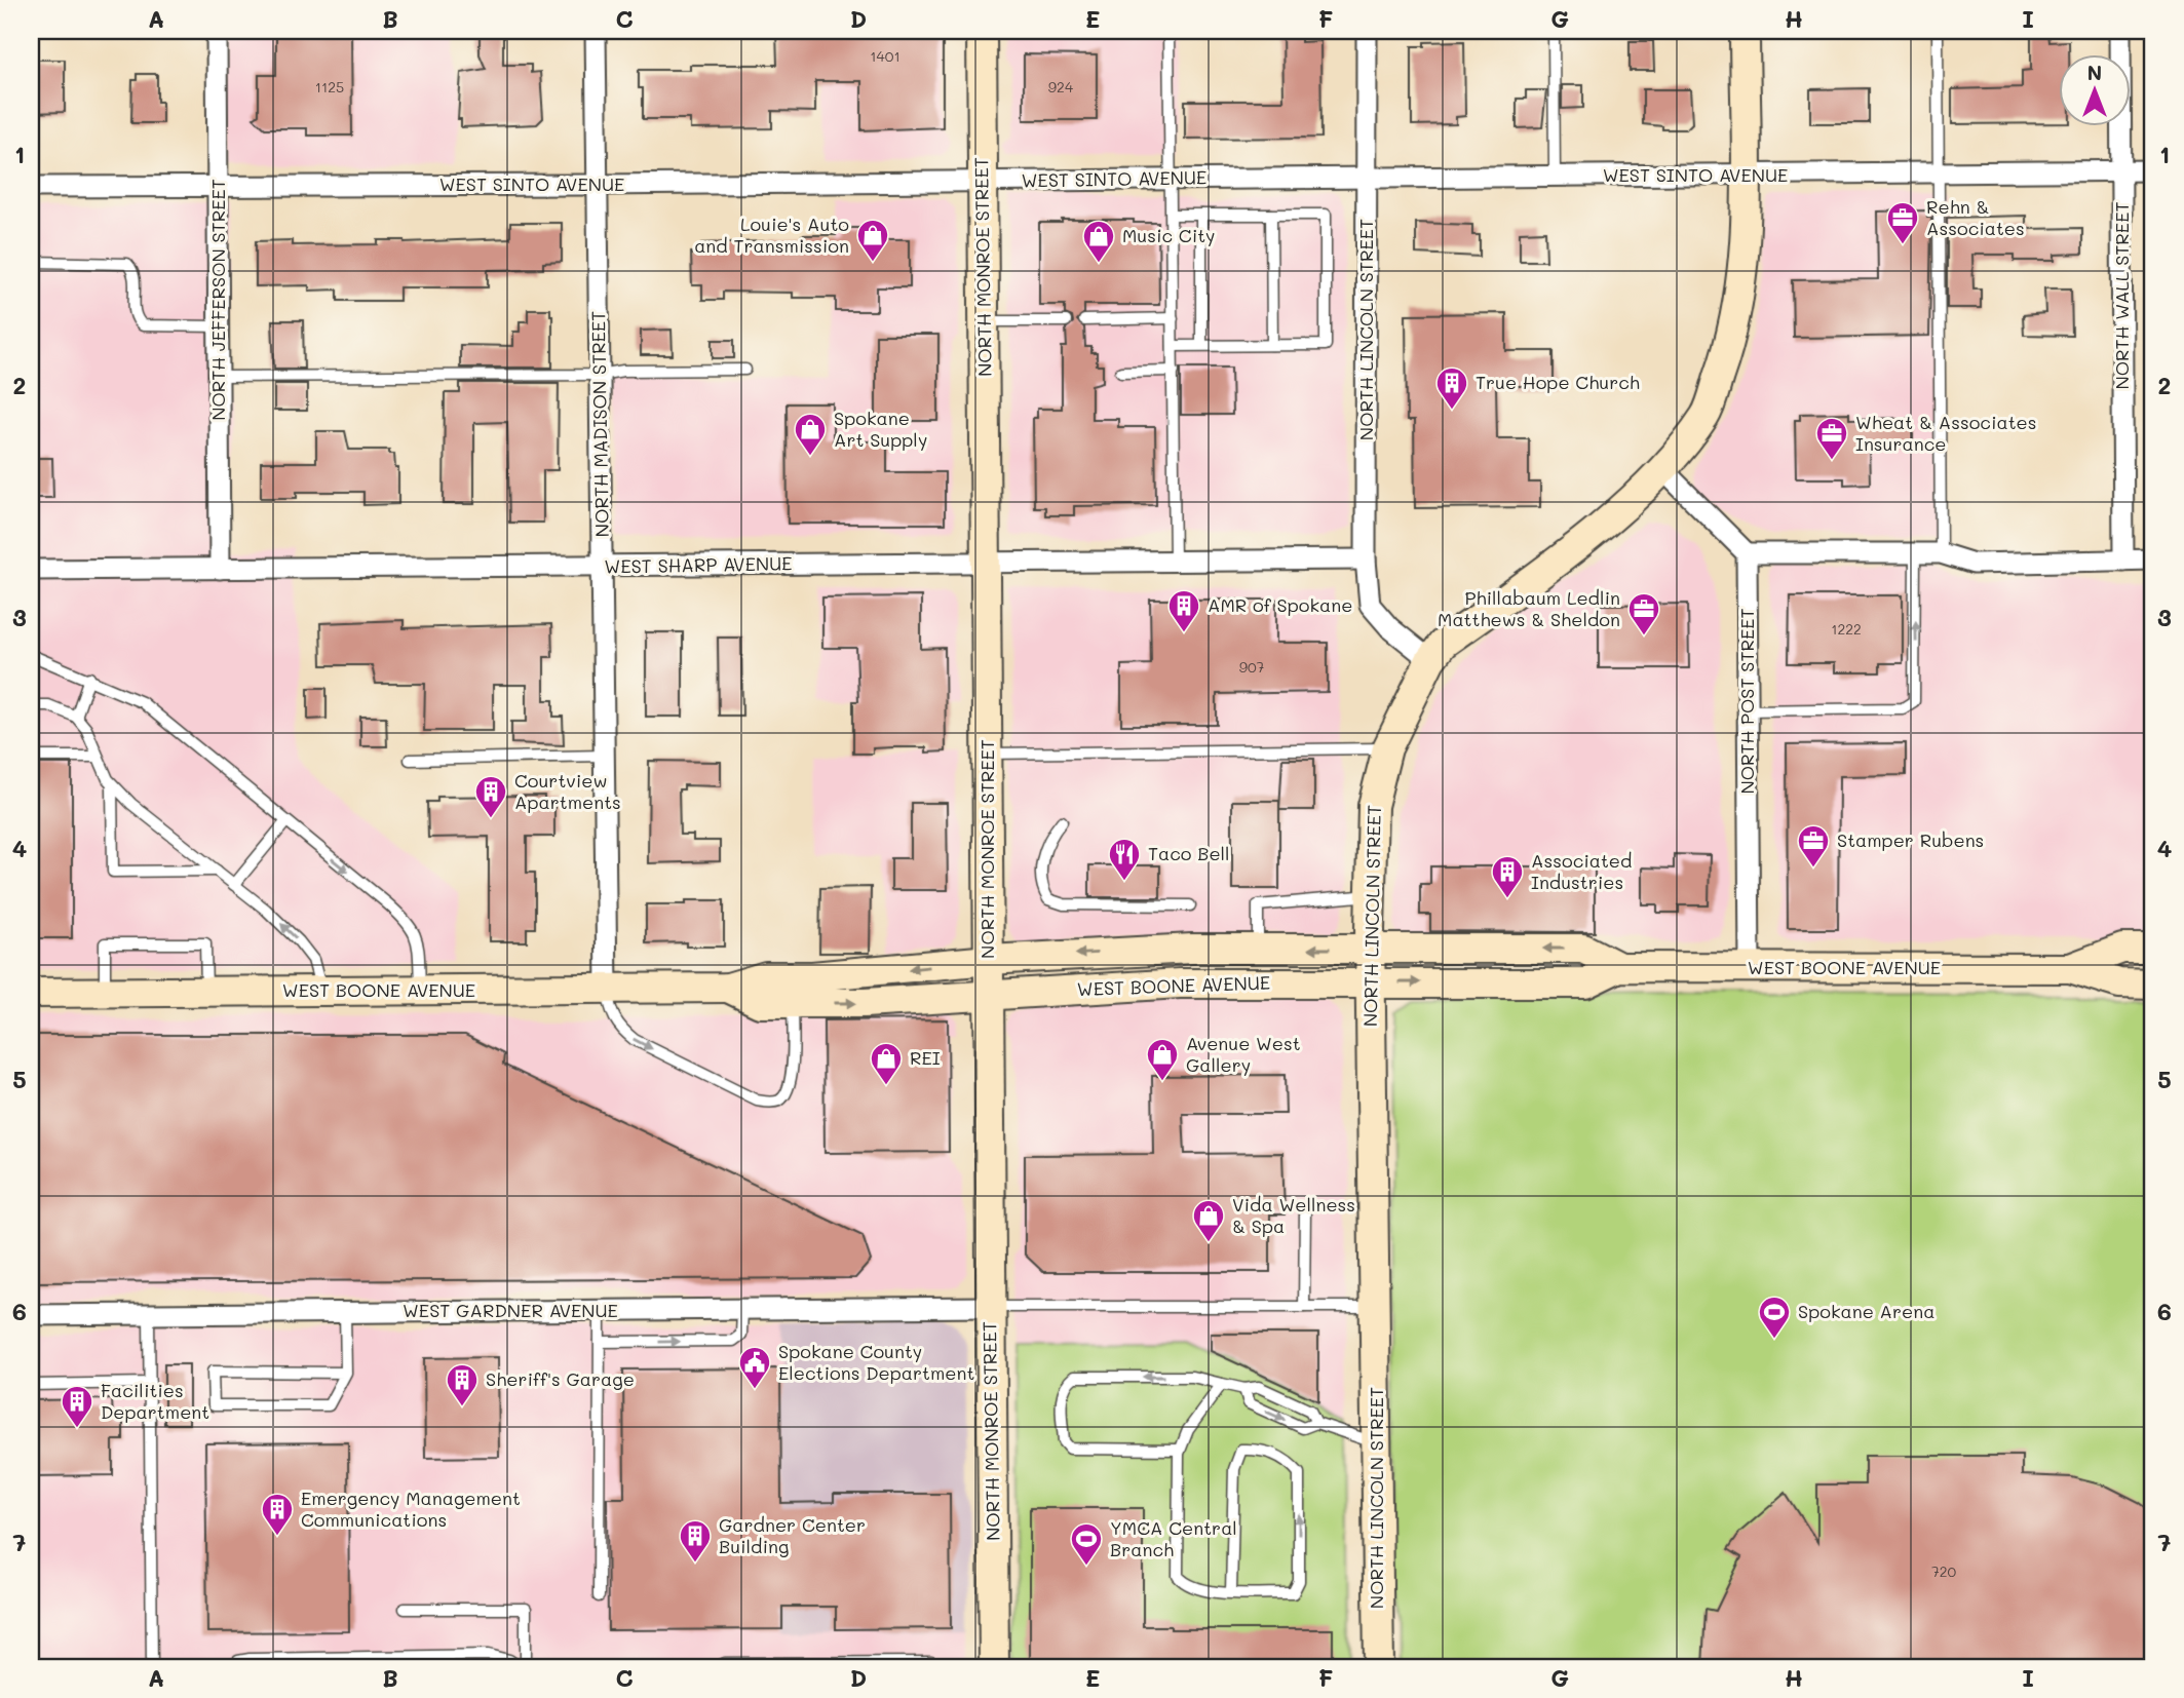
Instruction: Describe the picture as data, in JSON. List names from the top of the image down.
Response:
{
  "streets": {
    "main road": ["NORTH MONROE STREET", "NORTH LINCOLN STREET", "WEST BOONE AVENUE"],
    "street": [
      "WEST SINTO AVENUE",
      "NORTH WALL STREET",
      "NORTH JEFFERSON STREET",
      "NORTH MADISON STREET",
      "WEST SHARP AVENUE",
      "NORTH POST STREET",
      "WEST GARDNER AVENUE"
    ]
  },
  "crossings": [
    ["WEST SINTO AVENUE", "NORTH MONROE STREET"],
    ["WEST SINTO AVENUE", "NORTH WALL STREET"],
    ["WEST SINTO AVENUE", "NORTH JEFFERSON STREET"],
    ["WEST SINTO AVENUE", "NORTH LINCOLN STREET"],
    ["WEST SINTO AVENUE", "NORTH MADISON STREET"],
    ["NORTH MONROE STREET", "WEST SHARP AVENUE"],
    ["NORTH MONROE STREET", "WEST BOONE AVENUE"],
    ["NORTH MONROE STREET", "WEST GARDNER AVENUE"],
    ["NORTH JEFFERSON STREET", "WEST SHARP AVENUE"],
    ["NORTH LINCOLN STREET", "WEST SHARP AVENUE"],
    ["NORTH LINCOLN STREET", "WEST BOONE AVENUE"],
    ["NORTH MADISON STREET", "WEST SHARP AVENUE"],
    ["NORTH MADISON STREET", "WEST BOONE AVENUE"],
    ["NORTH POST STREET", "WEST BOONE AVENUE"]
  ],
  "places": {
    "office": [
      "Rehn & Associates",
      "Wheat & Associates Insurance",
      "Phillabaum Ledlin Matthews & Sheldon",
      "Stamper Rubens"
    ],
    "shop": [
      "Louie's Auto and Transmission",
      "Music City",
      "Spokane Art Supply",
      "Avenue West Gallery",
      "REI",
      "Vida Wellness & Spa"
    ],
    "building": [
      "True Hope Church",
      "AMR of Spokane",
      "Courtview Apartments",
      "Associated Industries",
      "Sheriff's Garage",
      "Facilities Department",
      "Emergency Management Communications",
      "Gardner Center Building"
    ],
    "restaurant": ["Taco Bell"],
    "sports": ["Spokane Arena", "YMCA Central Branch"],
    "public building": ["Spokane County Elections Department"]
  },
  "house_numbers": [
    "1401",
    "1125",
    "924",
    "1222",
    "907",
    "720"
  ],
  "north": "top",
  "grid": {
    "columns": [
      "A",
      "B",
      "C",
      "D",
      "E",
      "F",
      "G",
      "H",
      "I"
    ],
    "rows": [
      "1",
      "2",
      "3",
      "4",
      "5",
      "6",
      "7"
    ]
  }
}
